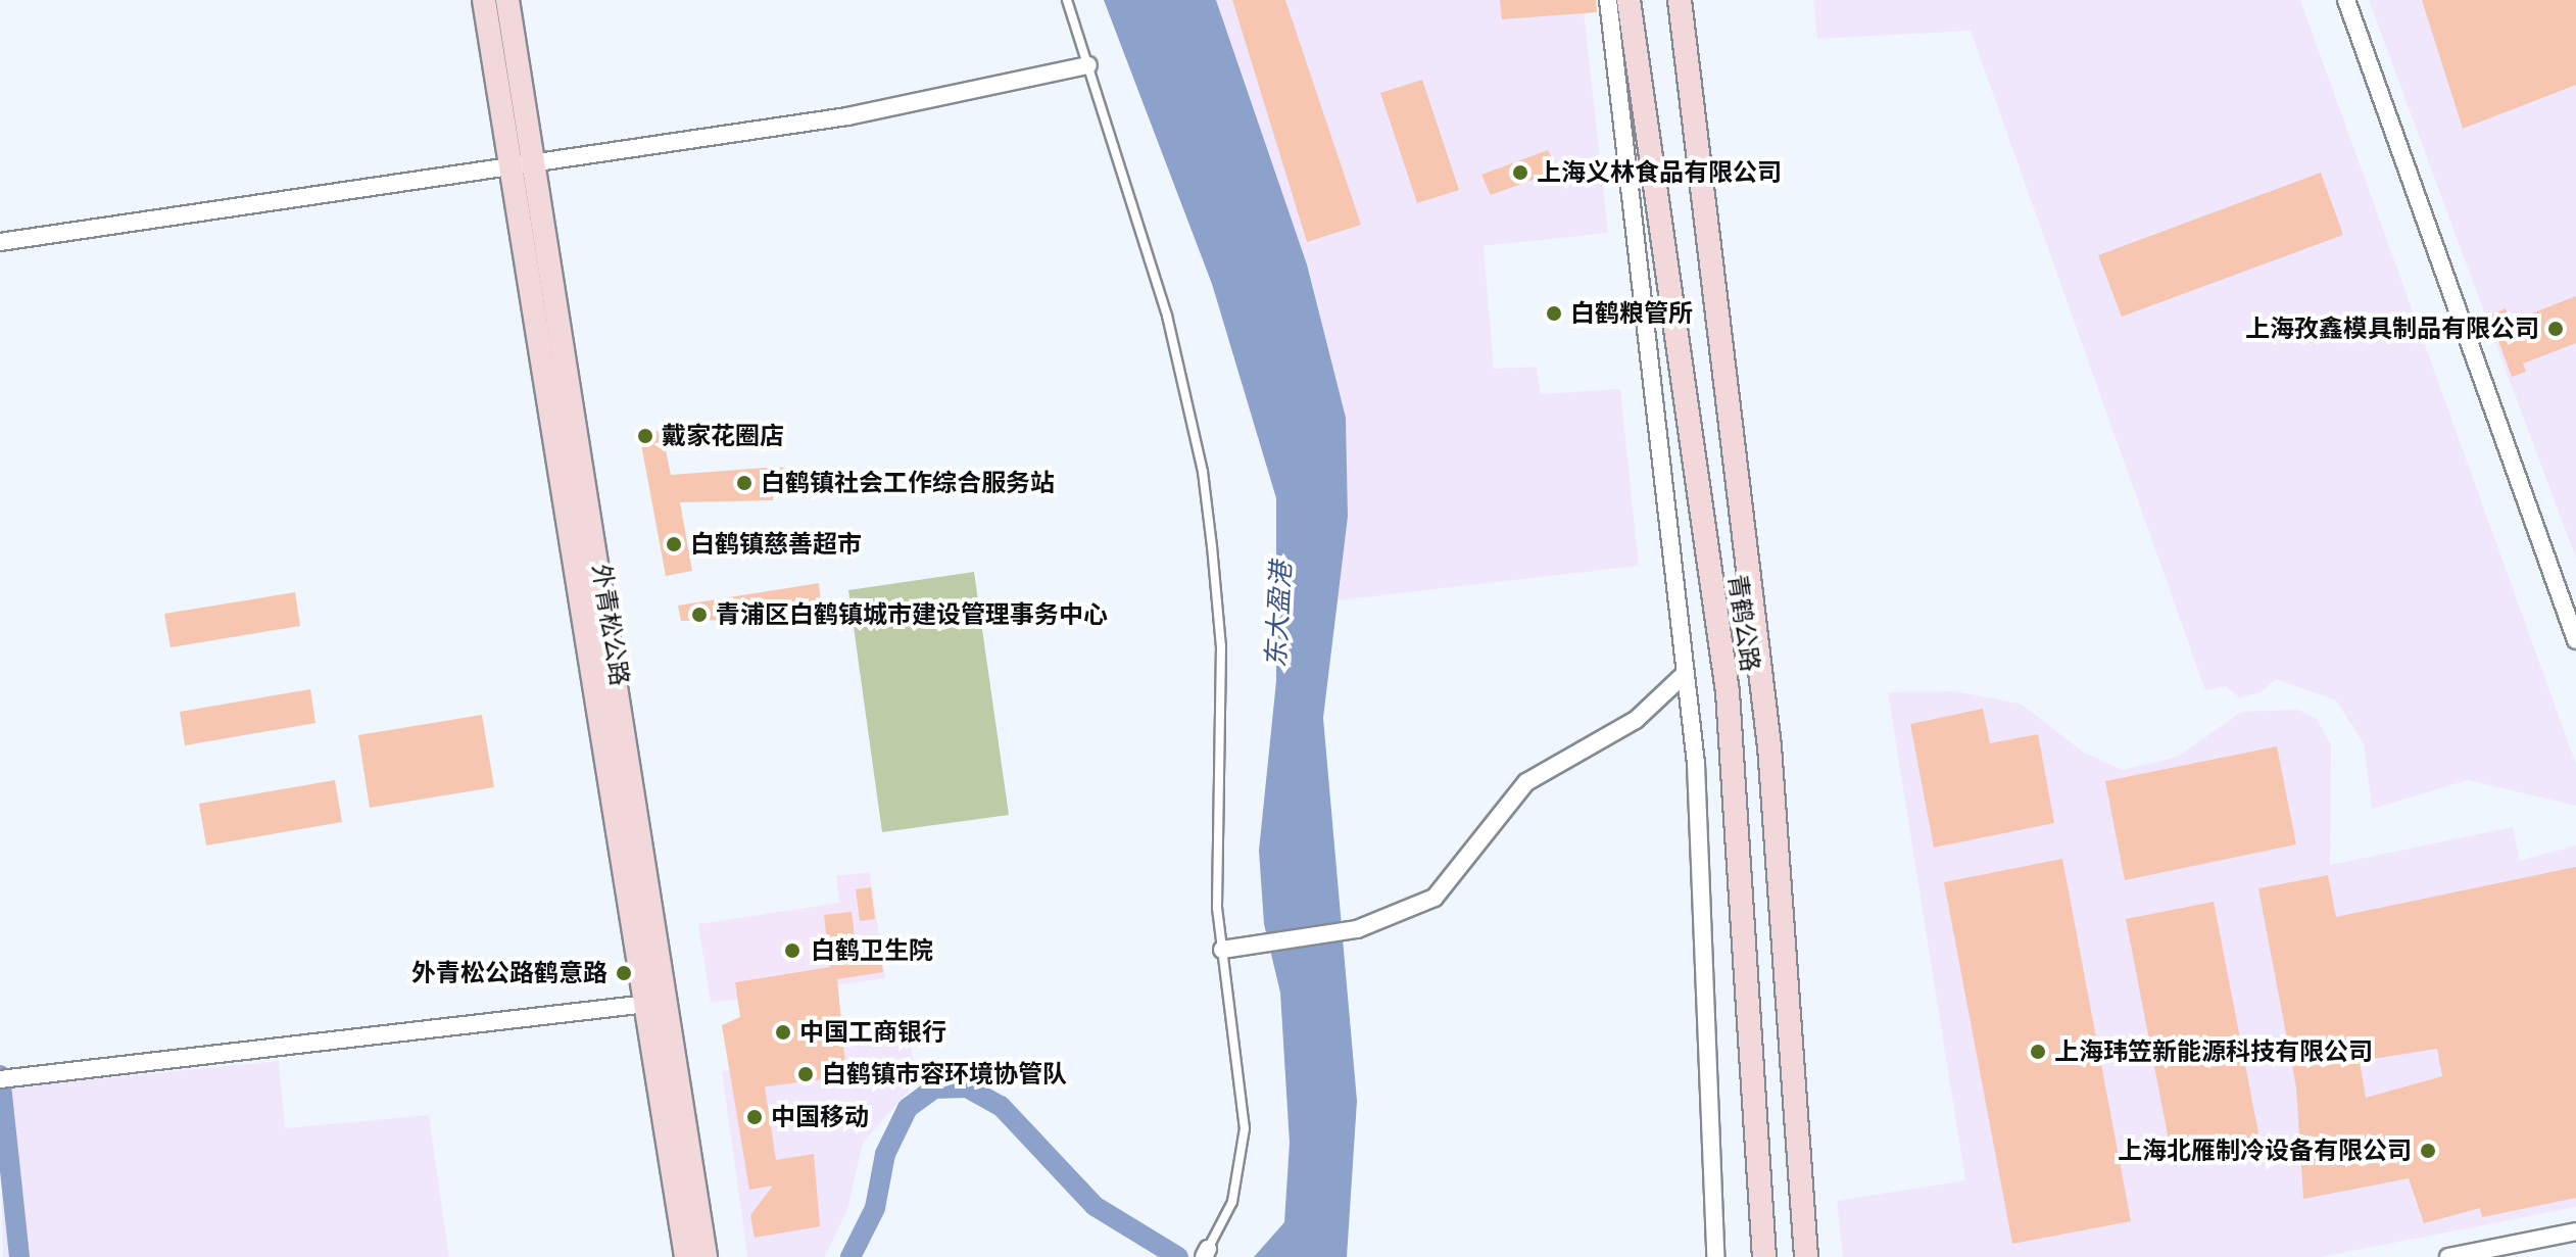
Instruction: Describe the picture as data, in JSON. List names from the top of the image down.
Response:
{
  "streets": {
    "main road": ["青鹤公路", "外青松公路"]
  },
  "water": ["东大盈港"],
  "places": [
    "上海义林食品有限公司",
    "白鹤粮管所",
    "上海孜鑫模具制品有限公司",
    "戴家花圈店",
    "白鹤镇社会工作综合服务站",
    "白鹤镇慈善超市",
    "青浦区白鹤镇城市建设管理事务中心",
    "白鹤卫生院",
    "外青松公路鹤意路",
    "中国工商银行",
    "上海玮笠新能源科技有限公司",
    "白鹤镇市容环境协管队",
    "中国移动",
    "上海北雁制冷设备有限公司"
  ]
}
